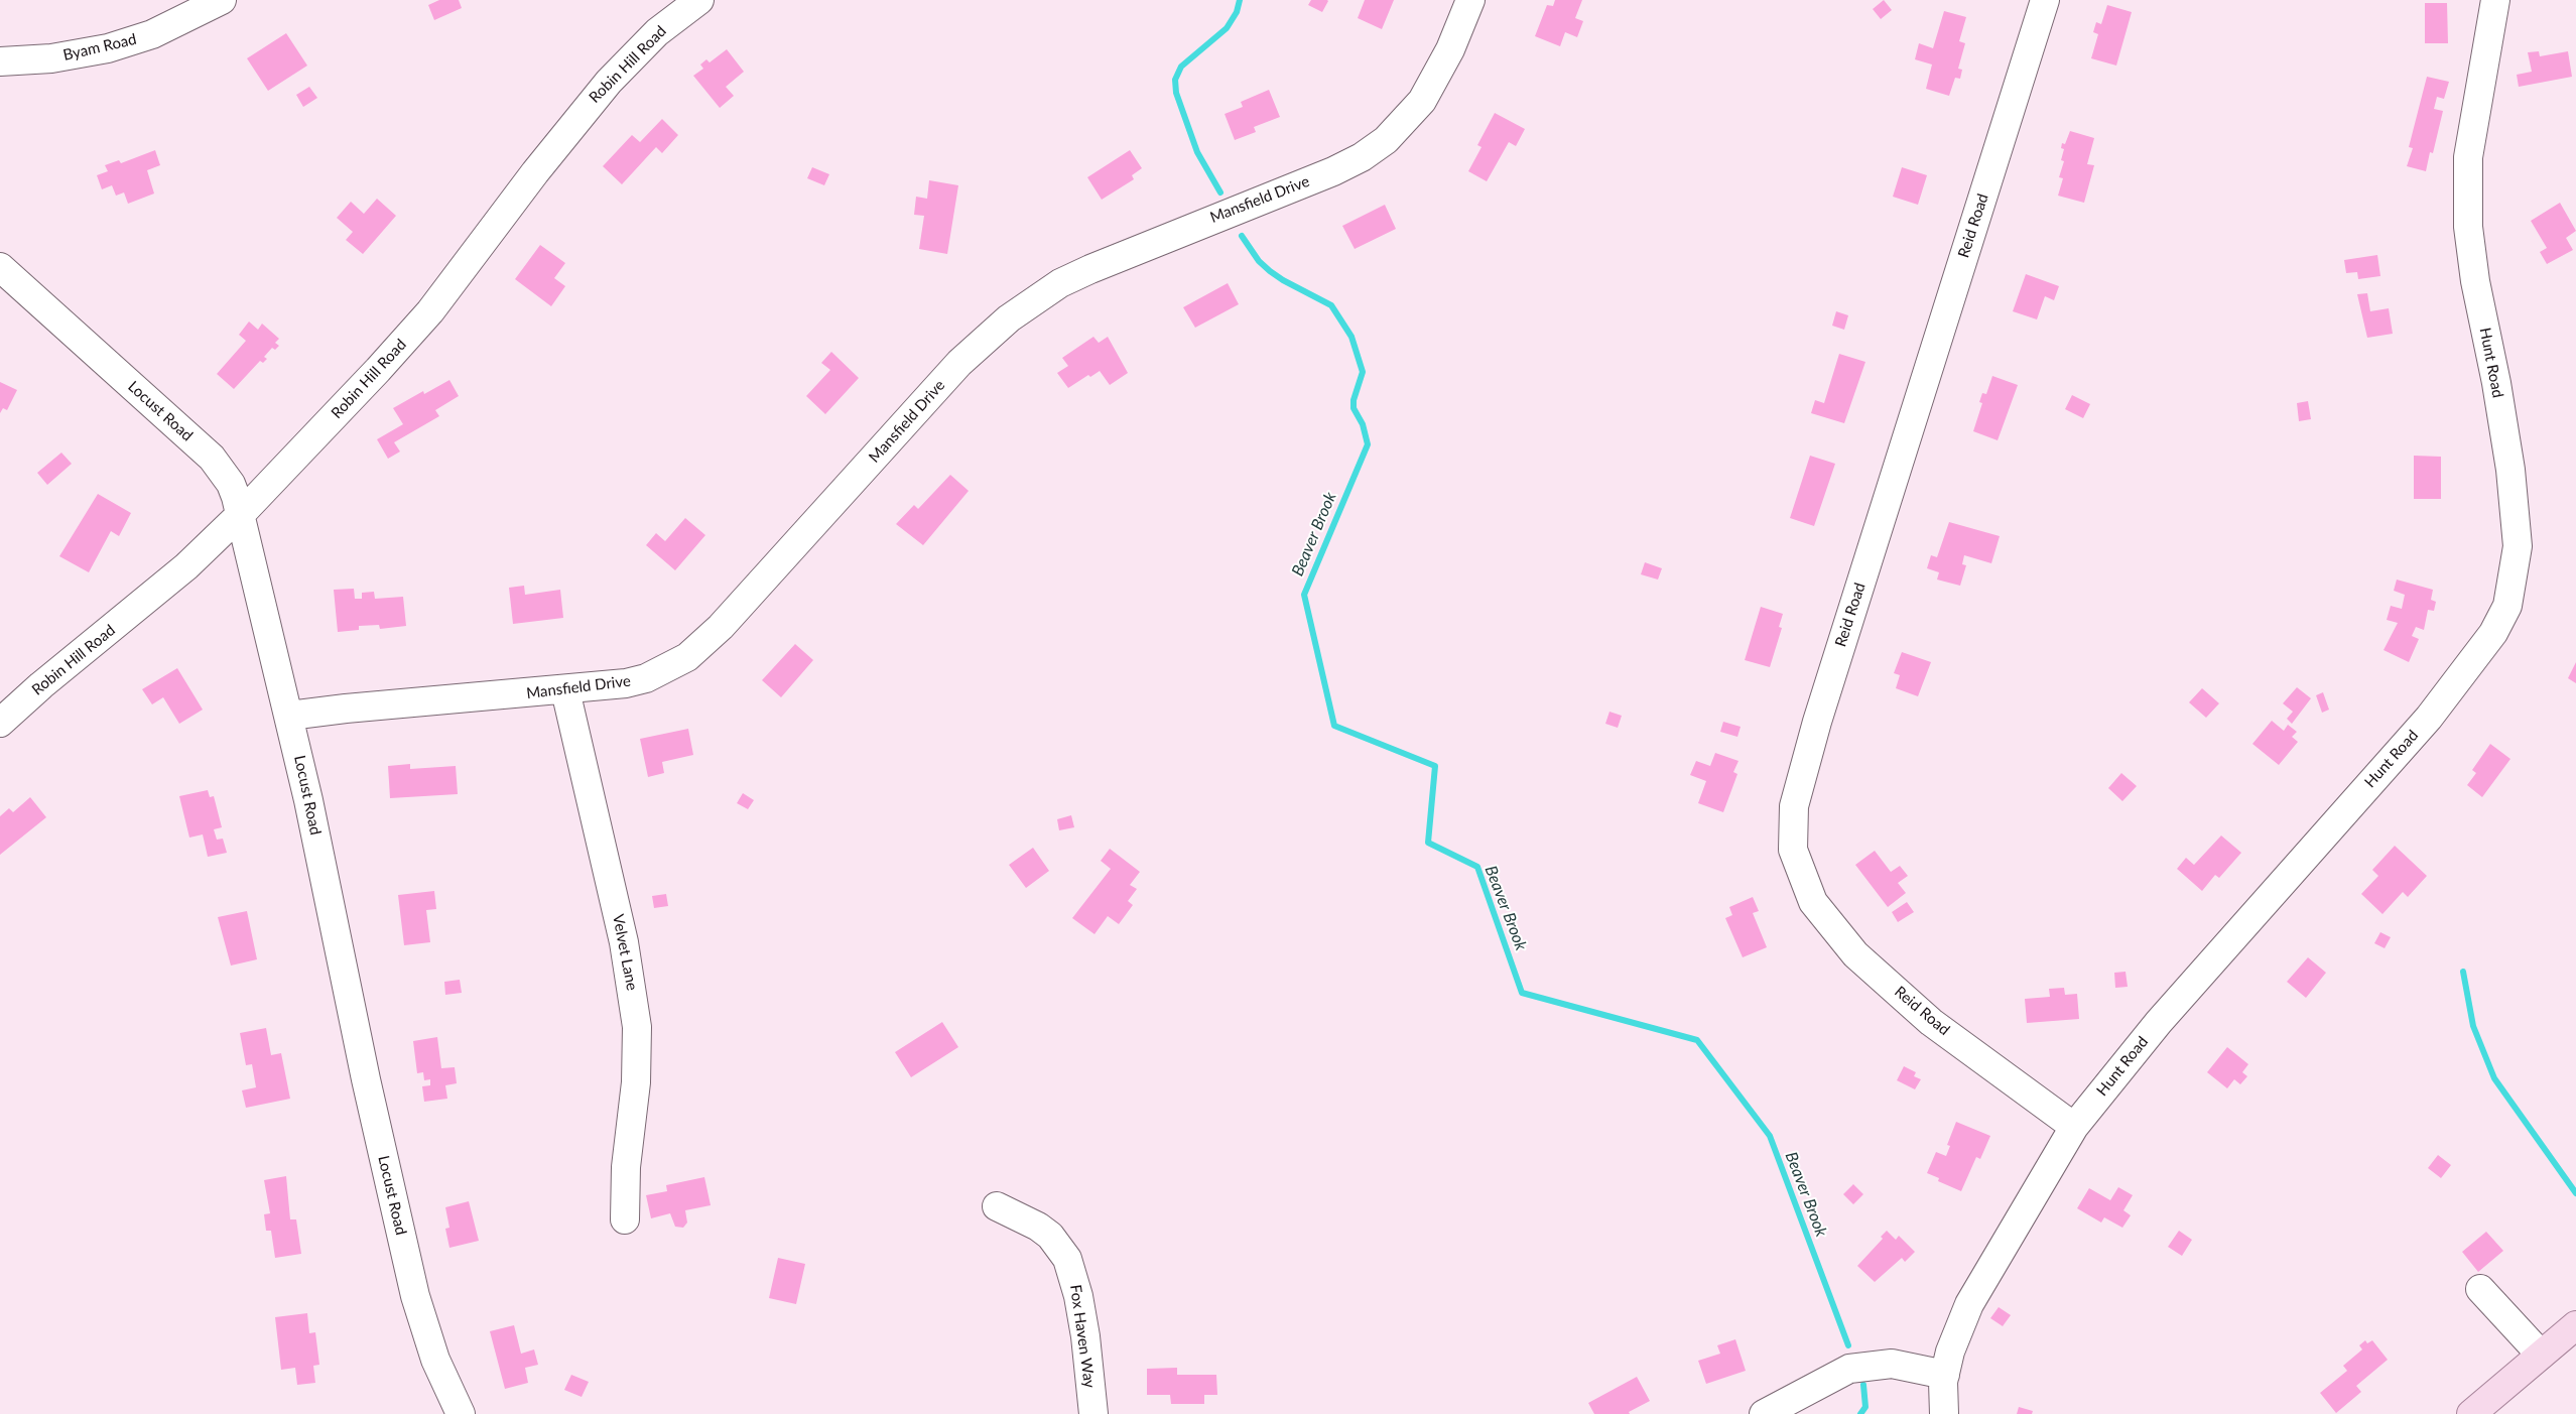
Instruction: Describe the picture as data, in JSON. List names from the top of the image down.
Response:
{
  "streets": {
    "street": [
      "Byam Road",
      "Robin Hill Road",
      "Mansfield Drive",
      "Reid Road",
      "Hunt Road",
      "Locust Road",
      "Velvet Lane",
      "Fox Haven Way"
    ]
  },
  "crossings": [
    ["Robin Hill Road", "Locust Road"],
    ["Mansfield Drive", "Locust Road"],
    ["Mansfield Drive", "Velvet Lane"],
    ["Reid Road", "Hunt Road"]
  ],
  "water": ["Beaver Brook"]
}
